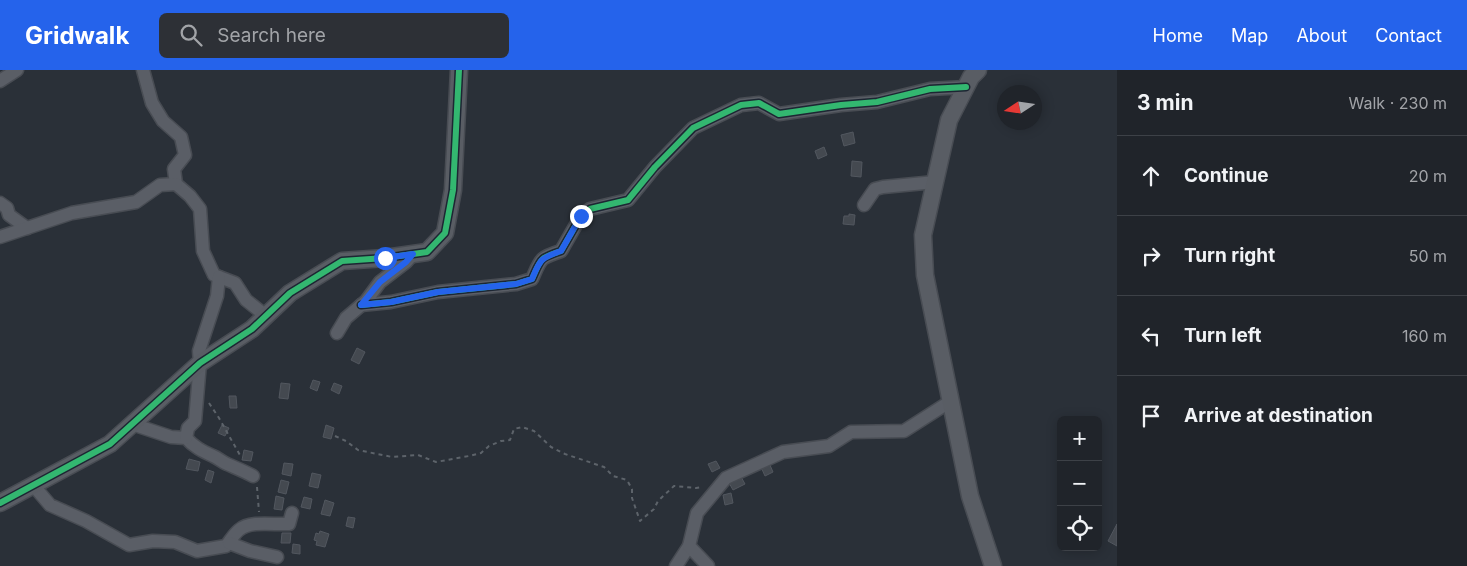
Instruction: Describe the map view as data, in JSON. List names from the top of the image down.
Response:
{
  "north": "left",
  "page": {
    "header": "Gridwalk",
    "search": "Search here",
    "nav": [
      "Home",
      "Map",
      "About",
      "Contact"
    ],
    "heading": ["3 min", "Walk · 230 m"],
    "list": [
      ["Continue", "20 m"],
      ["Turn right", "50 m"],
      ["Turn left", "160 m"],
      "Arrive at destination"
    ],
    "map_buttons": ["+", "−"]
  }
}
